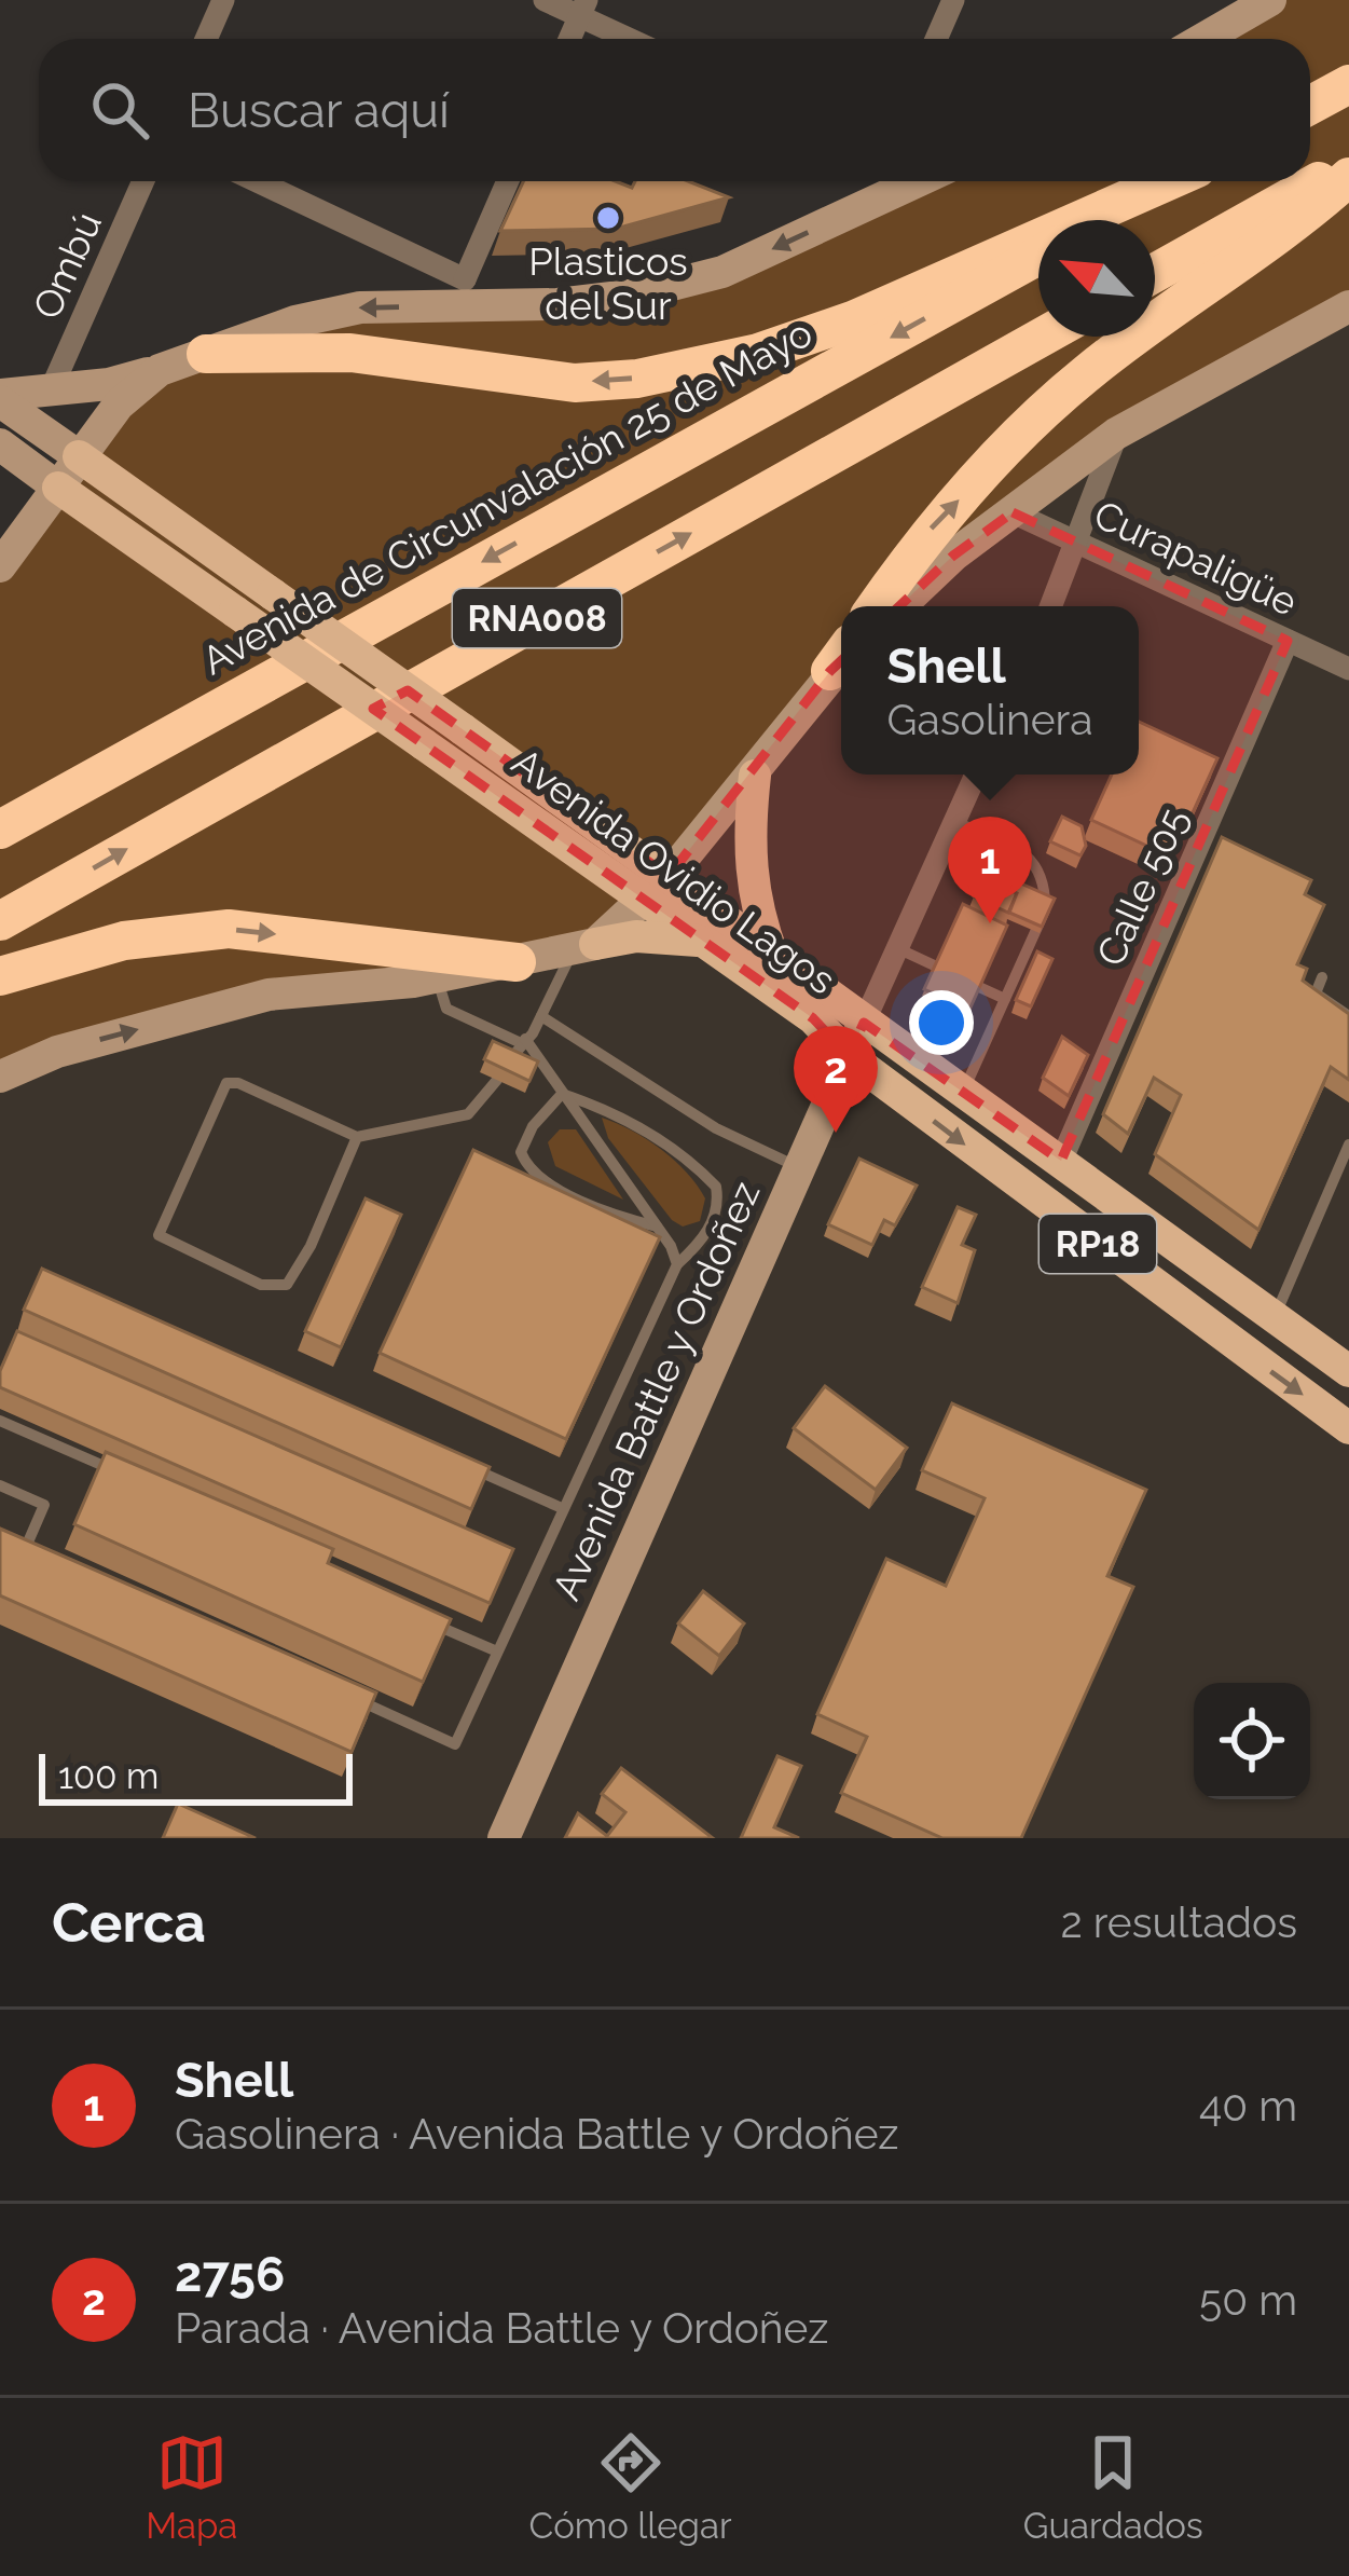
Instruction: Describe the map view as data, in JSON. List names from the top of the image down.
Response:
{
  "streets": {
    "highway": ["Avenida de Circunvalación 25 de Mayo", "RNA008"],
    "main road": ["Avenida Ovidio Lagos", "RP18", "Avenida Battle y Ordoñez"],
    "street": ["Ombú", "Curapaligüe", "Calle 505"]
  },
  "crossings": [
    ["Curapaligüe", "Calle 505"],
    ["Avenida Ovidio Lagos", "Calle 505"],
    ["Avenida Ovidio Lagos", "Avenida Battle y Ordoñez"]
  ],
  "places": ["Plasticos del Sur"],
  "scale_bar": "100 m",
  "north": "top left",
  "page": {
    "search": "Buscar aquí",
    "popup": ["Shell", "Gasolinera"],
    "pins": ["1", "2"],
    "scale": "100 m",
    "heading": ["Cerca", "2 resultados"],
    "list": [
      {
        "mark": "1",
        "name": "Shell",
        "note": "Gasolinera · Avenida Battle y Ordoñez",
        "value": "40 m"
      },
      {
        "mark": "2",
        "name": "2756",
        "note": "Parada · Avenida Battle y Ordoñez",
        "value": "50 m"
      }
    ],
    "nav": ["Mapa", "Cómo llegar", "Guardados"]
  }
}
